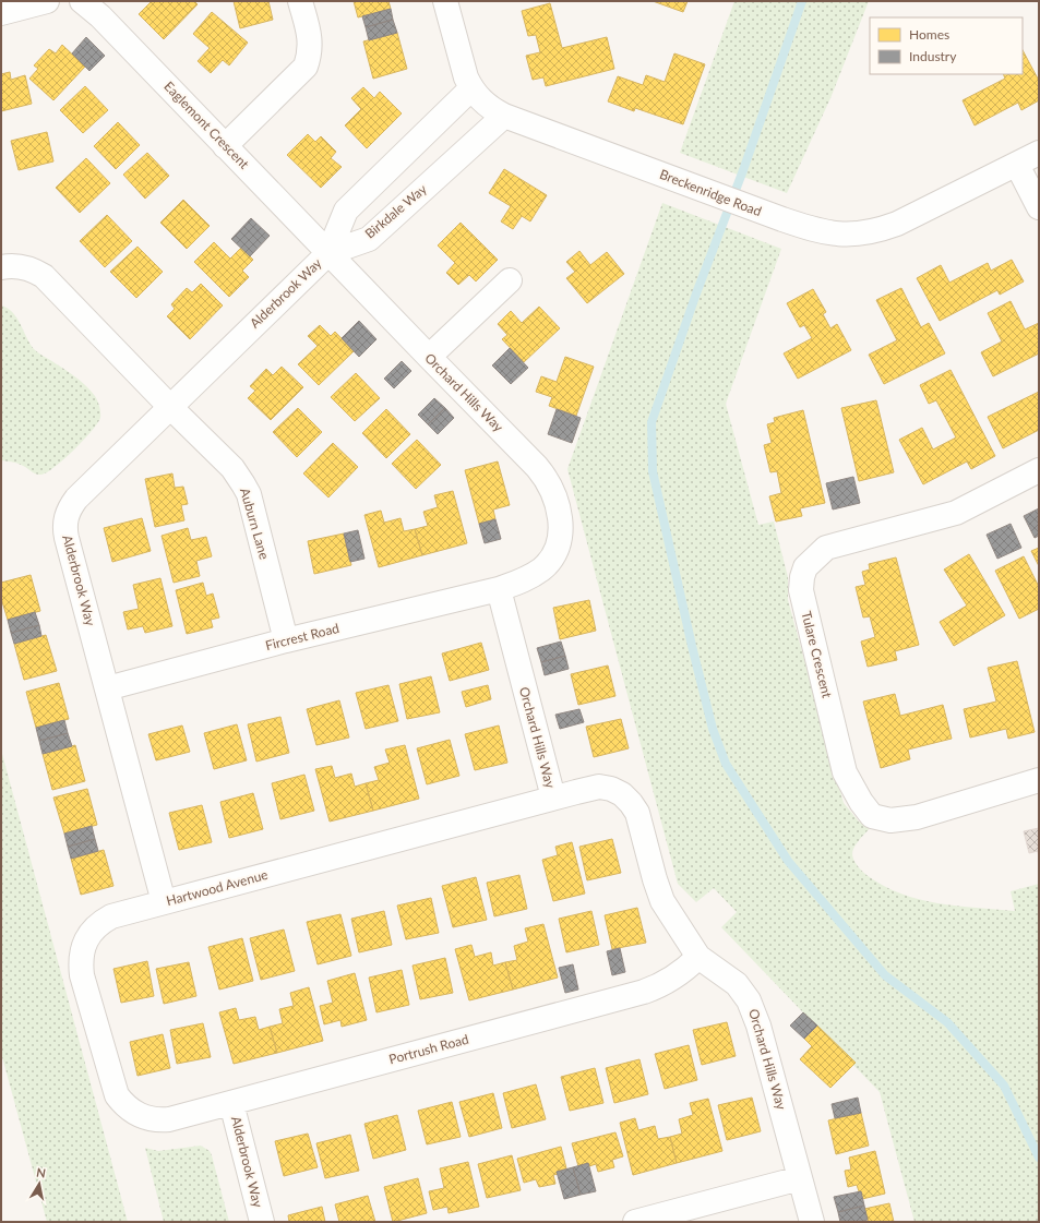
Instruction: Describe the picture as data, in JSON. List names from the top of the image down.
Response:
{
  "streets": {
    "street": [
      "Eaglemont Crescent",
      "Breckenridge Road",
      "Birkdale Way",
      "Alderbrook Way",
      "Orchard Hills Way",
      "Auburn Lane",
      "Fircrest Road",
      "Tulare Crescent",
      "Hartwood Avenue",
      "Portrush Road"
    ]
  },
  "crossings": [
    ["Eaglemont Crescent", "Birkdale Way"],
    ["Eaglemont Crescent", "Alderbrook Way"],
    ["Eaglemont Crescent", "Orchard Hills Way"],
    ["Breckenridge Road", "Birkdale Way"],
    ["Birkdale Way", "Alderbrook Way"],
    ["Birkdale Way", "Orchard Hills Way"],
    ["Alderbrook Way", "Orchard Hills Way"],
    ["Alderbrook Way", "Auburn Lane"],
    ["Alderbrook Way", "Fircrest Road"],
    ["Alderbrook Way", "Hartwood Avenue"],
    ["Alderbrook Way", "Portrush Road"],
    ["Orchard Hills Way", "Fircrest Road"],
    ["Orchard Hills Way", "Hartwood Avenue"],
    ["Orchard Hills Way", "Portrush Road"],
    ["Auburn Lane", "Fircrest Road"],
    ["Hartwood Avenue", "Portrush Road"]
  ],
  "legend": ["Homes", "Industry"],
  "north": "top"
}
